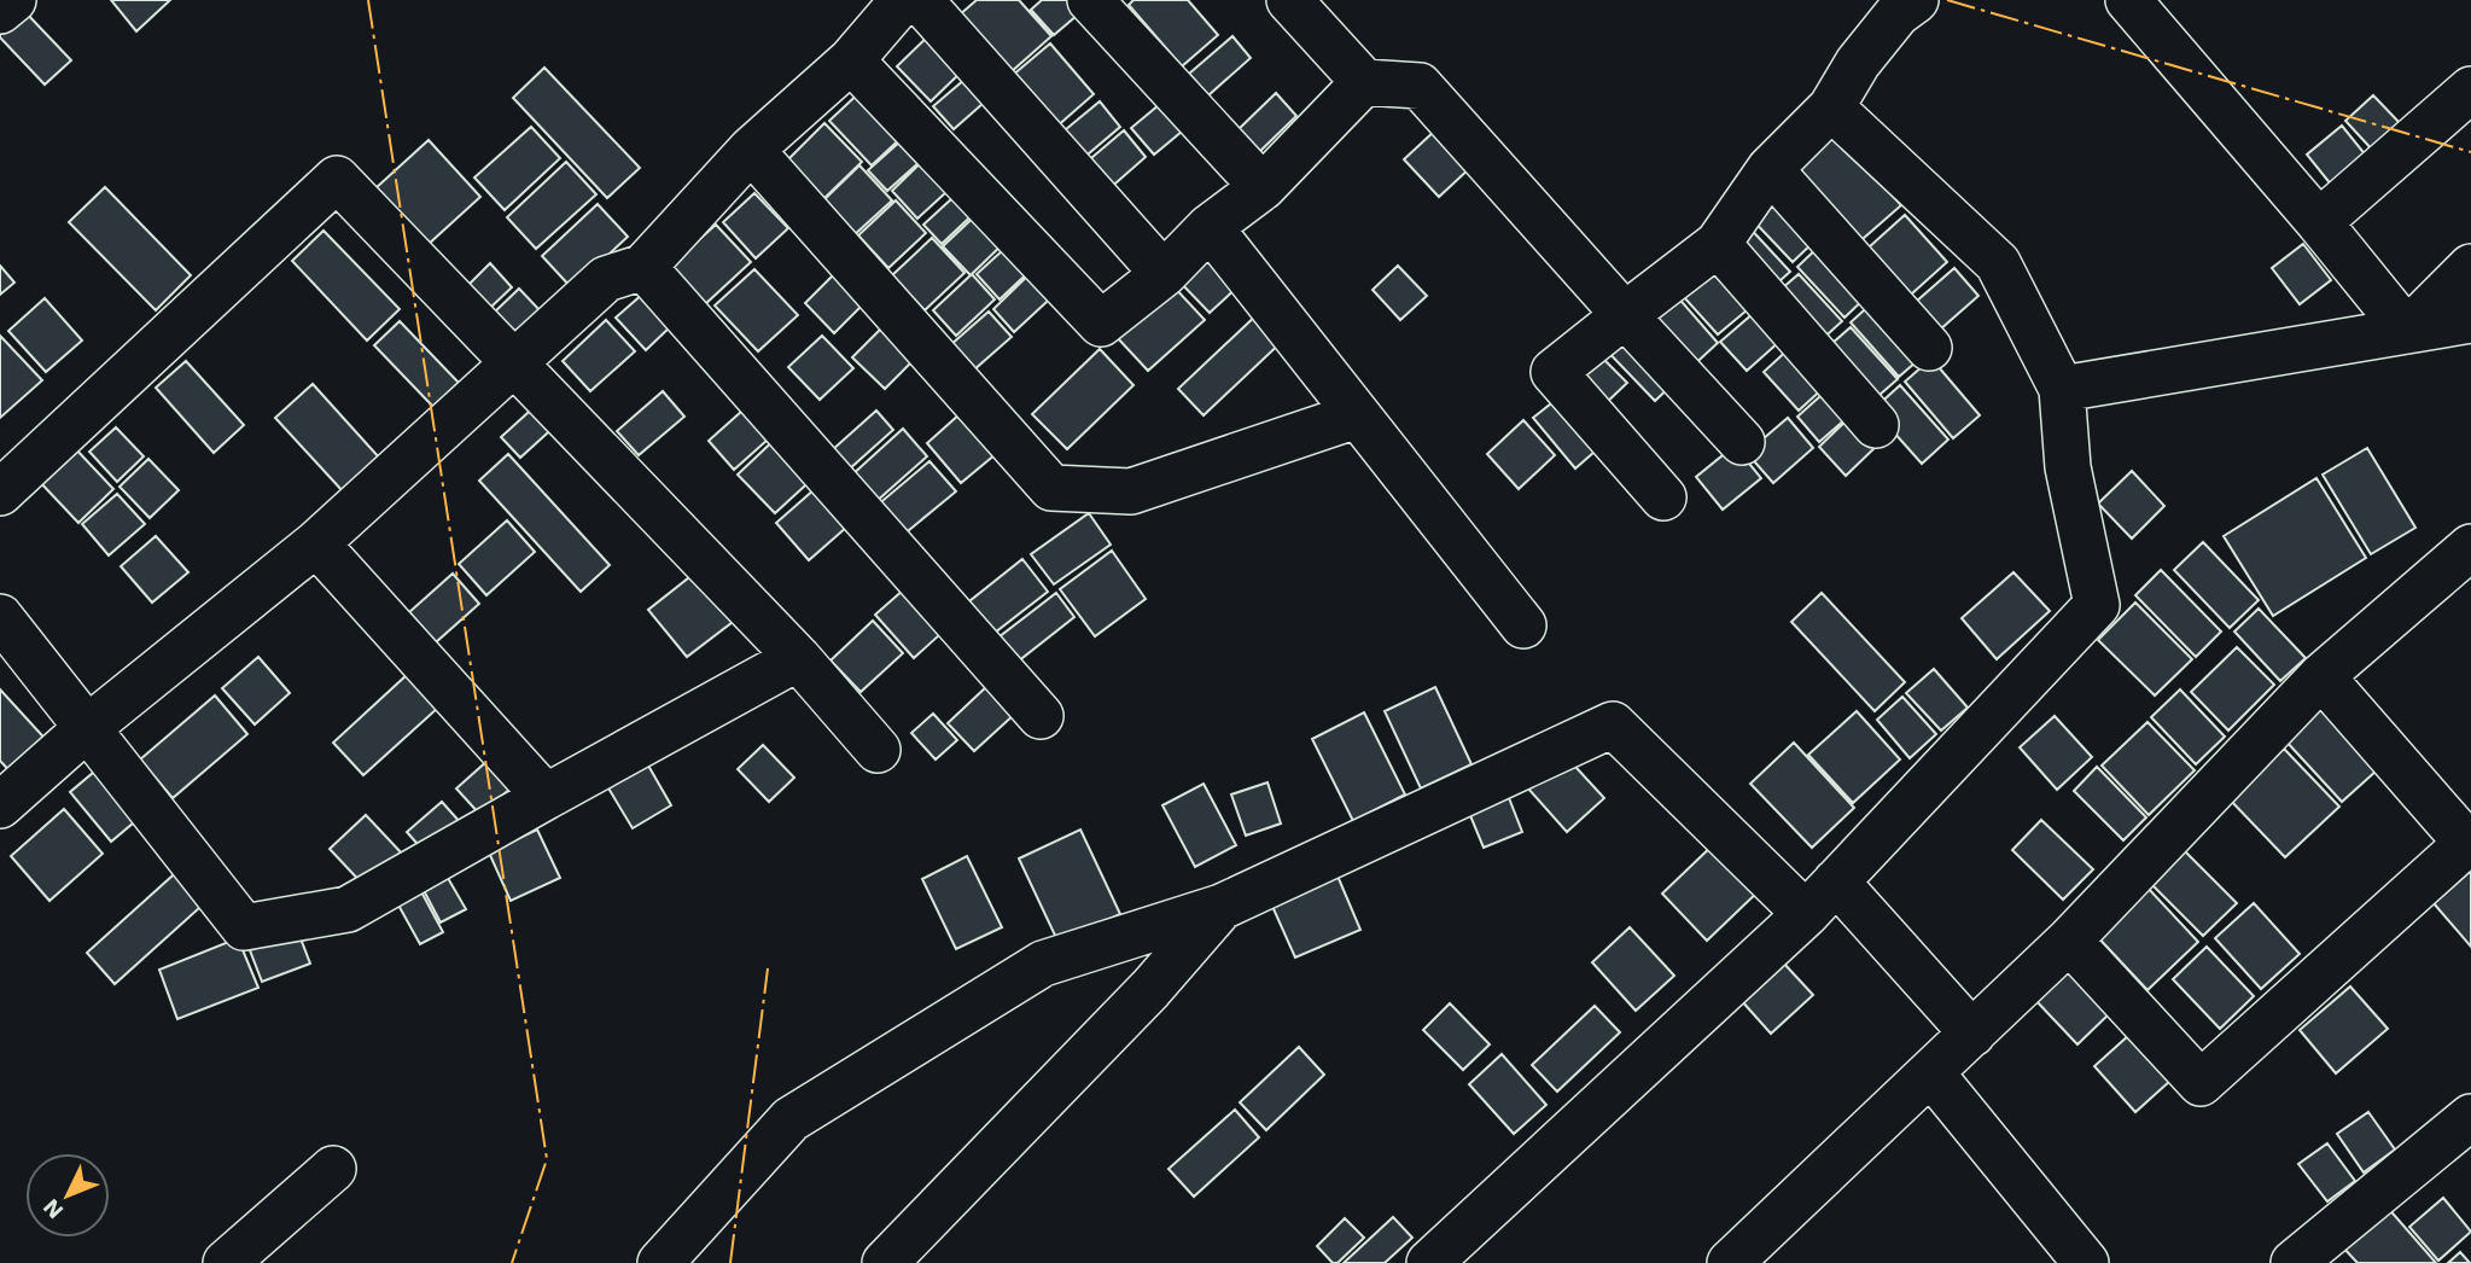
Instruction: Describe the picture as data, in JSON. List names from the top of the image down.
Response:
{
  "north": "bottom left"
}
